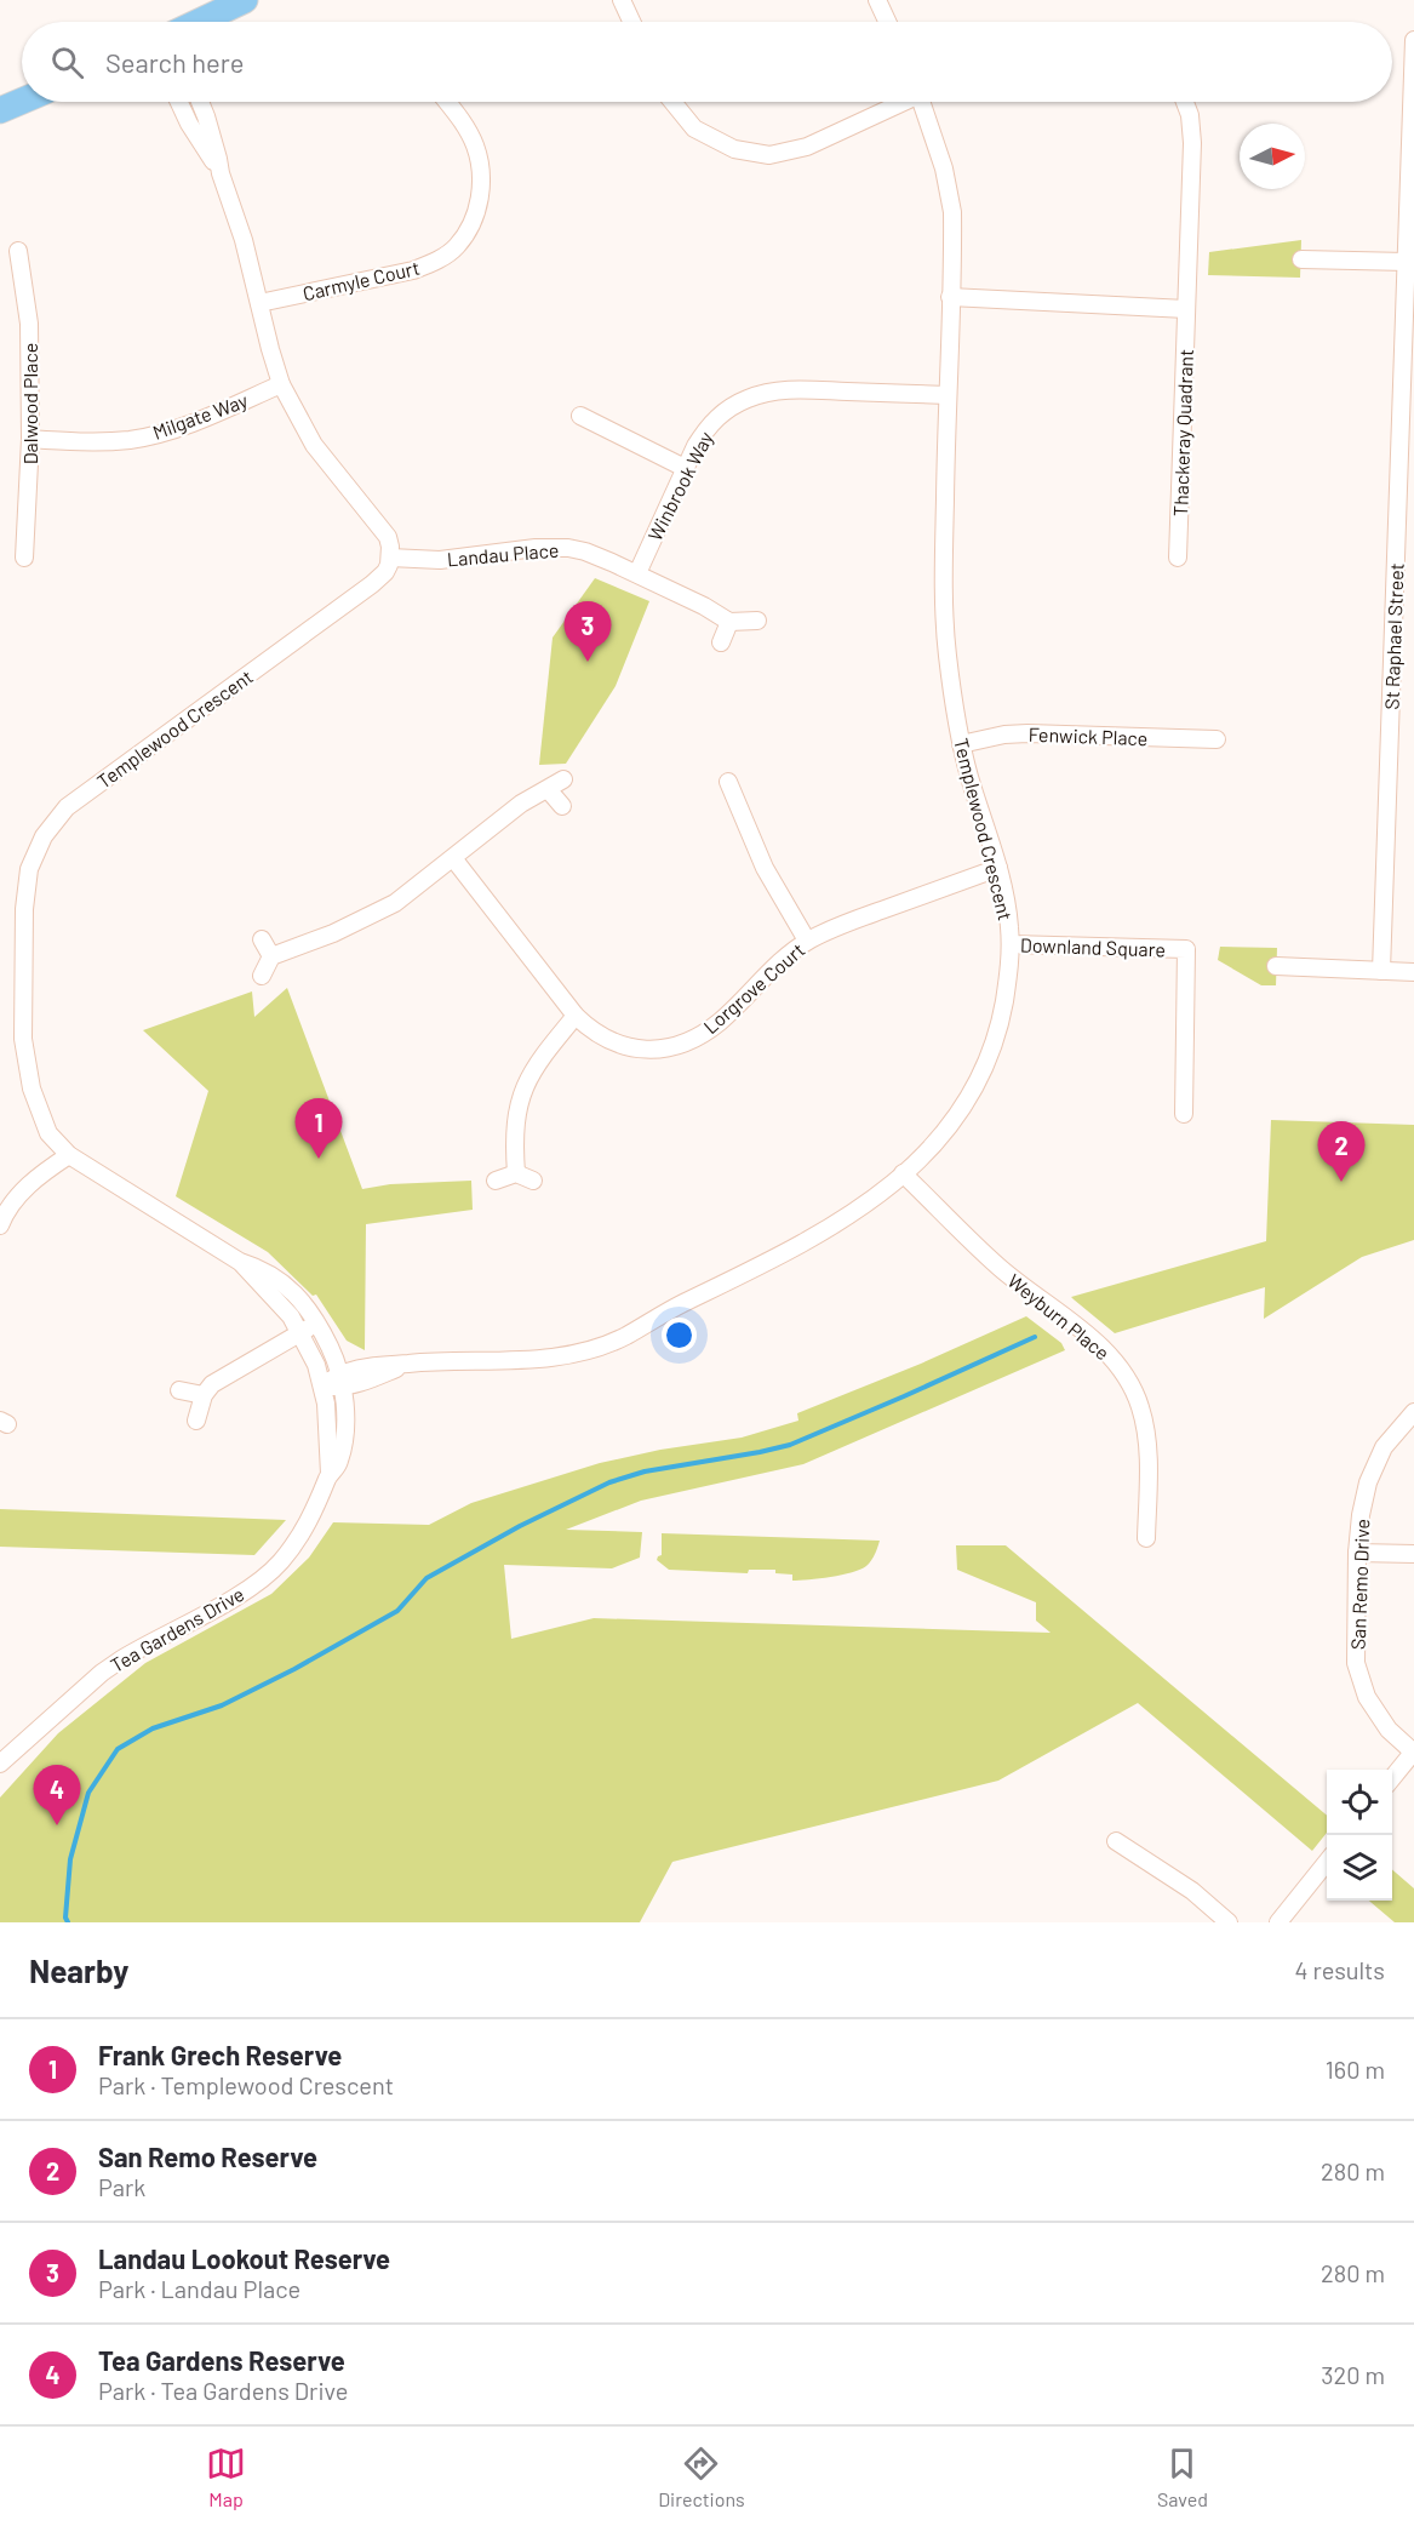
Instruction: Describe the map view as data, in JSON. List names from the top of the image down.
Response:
{
  "streets": {
    "street": [
      "Carmyle Court",
      "Dalwood Place",
      "Milgate Way",
      "Thackeray Quadrant",
      "Winbrook Way",
      "Landau Place",
      "St Raphael Street",
      "Templewood Crescent",
      "Fenwick Place",
      "Downland Square",
      "Lorgrove Court",
      "Weyburn Place",
      "San Remo Drive",
      "Tea Gardens Drive"
    ]
  },
  "crossings": [
    ["Dalwood Place", "Milgate Way"],
    ["Winbrook Way", "Landau Place"],
    ["Winbrook Way", "Templewood Crescent"],
    ["Landau Place", "Templewood Crescent"],
    ["Templewood Crescent", "Fenwick Place"],
    ["Templewood Crescent", "Downland Square"],
    ["Templewood Crescent", "Lorgrove Court"],
    ["Templewood Crescent", "Weyburn Place"],
    ["Templewood Crescent", "Tea Gardens Drive"]
  ],
  "north": "right",
  "page": {
    "search": "Search here",
    "pins": [
      "3",
      "1",
      "2",
      "4"
    ],
    "heading": ["Nearby", "4 results"],
    "list": [
      {
        "mark": "1",
        "name": "Frank Grech Reserve",
        "note": "Park · Templewood Crescent",
        "value": "160 m"
      },
      {
        "mark": "2",
        "name": "San Remo Reserve",
        "note": "Park",
        "value": "280 m"
      },
      {
        "mark": "3",
        "name": "Landau Lookout Reserve",
        "note": "Park · Landau Place",
        "value": "280 m"
      },
      {
        "mark": "4",
        "name": "Tea Gardens Reserve",
        "note": "Park · Tea Gardens Drive",
        "value": "320 m"
      }
    ],
    "nav": ["Map", "Directions", "Saved"]
  }
}
